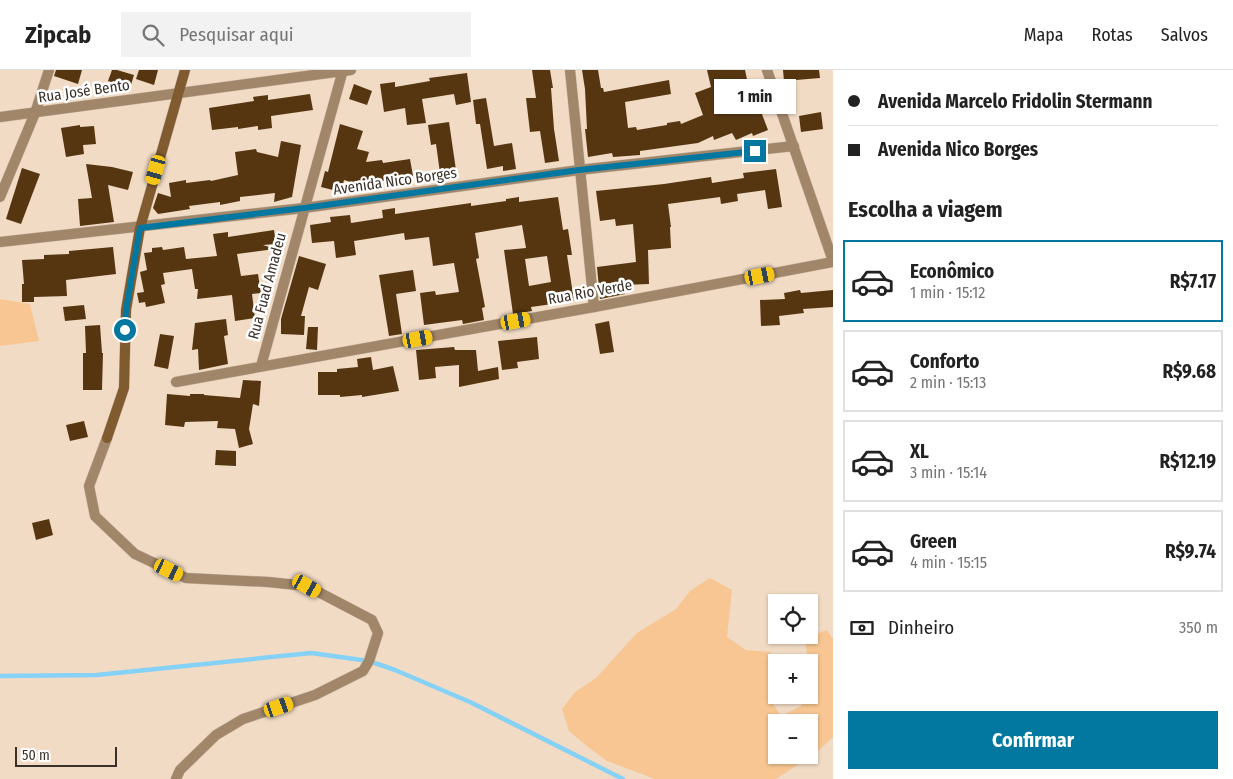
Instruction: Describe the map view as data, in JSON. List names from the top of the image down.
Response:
{
  "streets": {
    "street": [
      "Rua José Bento",
      "Avenida Nico Borges",
      "Rua Fuad Amadeu",
      "Rua Rio Verde"
    ]
  },
  "crossings": [
    ["Rua José Bento", "Rua Fuad Amadeu"],
    ["Avenida Nico Borges", "Rua Fuad Amadeu"],
    ["Rua Fuad Amadeu", "Rua Rio Verde"]
  ],
  "scale_bar": "50 m",
  "page": {
    "header": "Zipcab",
    "search": "Pesquisar aqui",
    "nav": ["Mapa", "Rotas", "Salvos"],
    "banner": ["Avenida Marcelo Fridolin Stermann", "Avenida Nico Borges"],
    "bubble": "1 min",
    "heading": "Escolha a viagem",
    "list": [
      {
        "name": "Econômico",
        "note": "1 min · 15:12",
        "value": "R$7.17"
      },
      {
        "name": "Conforto",
        "note": "2 min · 15:13",
        "value": "R$9.68"
      },
      {
        "name": "XL",
        "note": "3 min · 15:14",
        "value": "R$12.19"
      },
      {
        "name": "Green",
        "note": "4 min · 15:15",
        "value": "R$9.74"
      }
    ],
    "map_buttons": ["+", "−"],
    "pay": ["Dinheiro", "350 m"],
    "buttons": "Confirmar",
    "scale": "50 m"
  }
}
